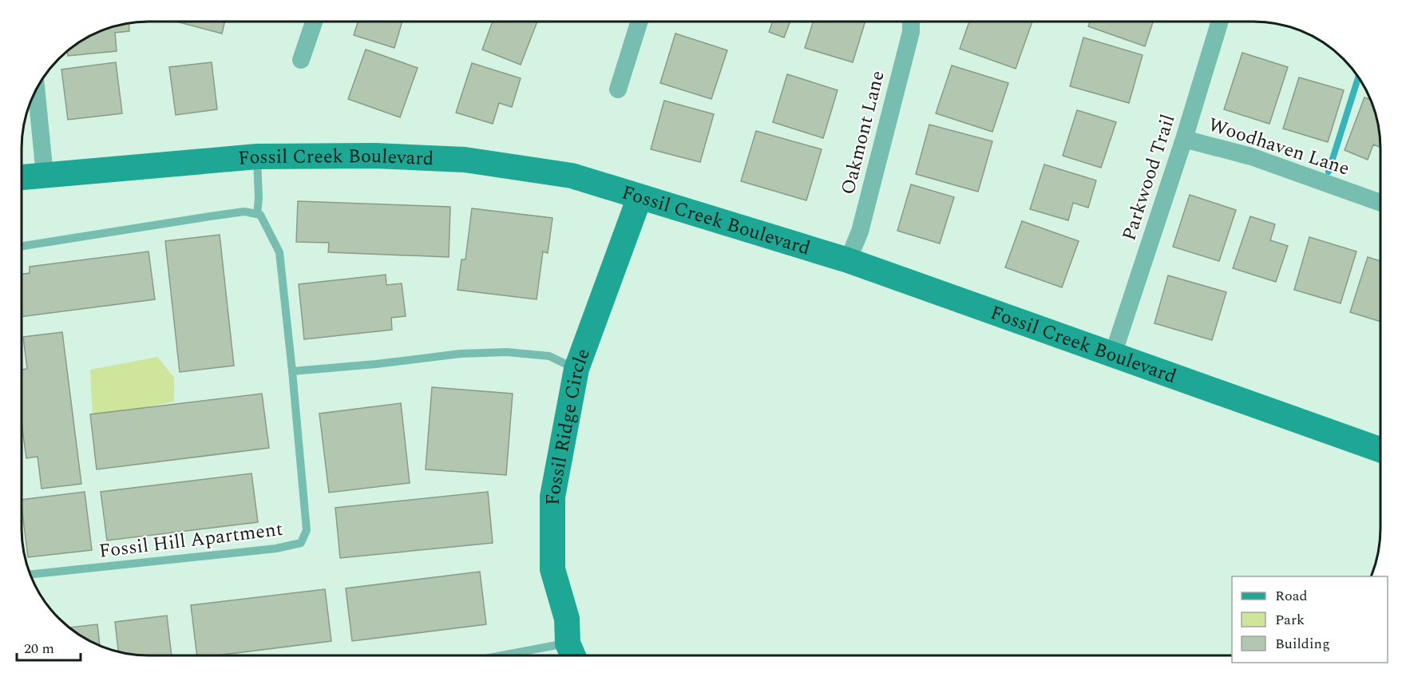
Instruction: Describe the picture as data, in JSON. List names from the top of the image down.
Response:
{
  "streets": {
    "main road": ["Fossil Creek Boulevard", "Fossil Ridge Circle"],
    "street": ["Oakmont Lane", "Woodhaven Lane", "Parkwood Trail"],
    "lane": ["Fossil Hill Apartment"]
  },
  "crossings": [
    ["Oakmont Lane", "Fossil Creek Boulevard"],
    ["Woodhaven Lane", "Parkwood Trail"],
    ["Fossil Creek Boulevard", "Parkwood Trail"],
    ["Fossil Creek Boulevard", "Fossil Ridge Circle"]
  ],
  "legend": ["Road", "Park", "Building"],
  "scale_bar": "20 m"
}
